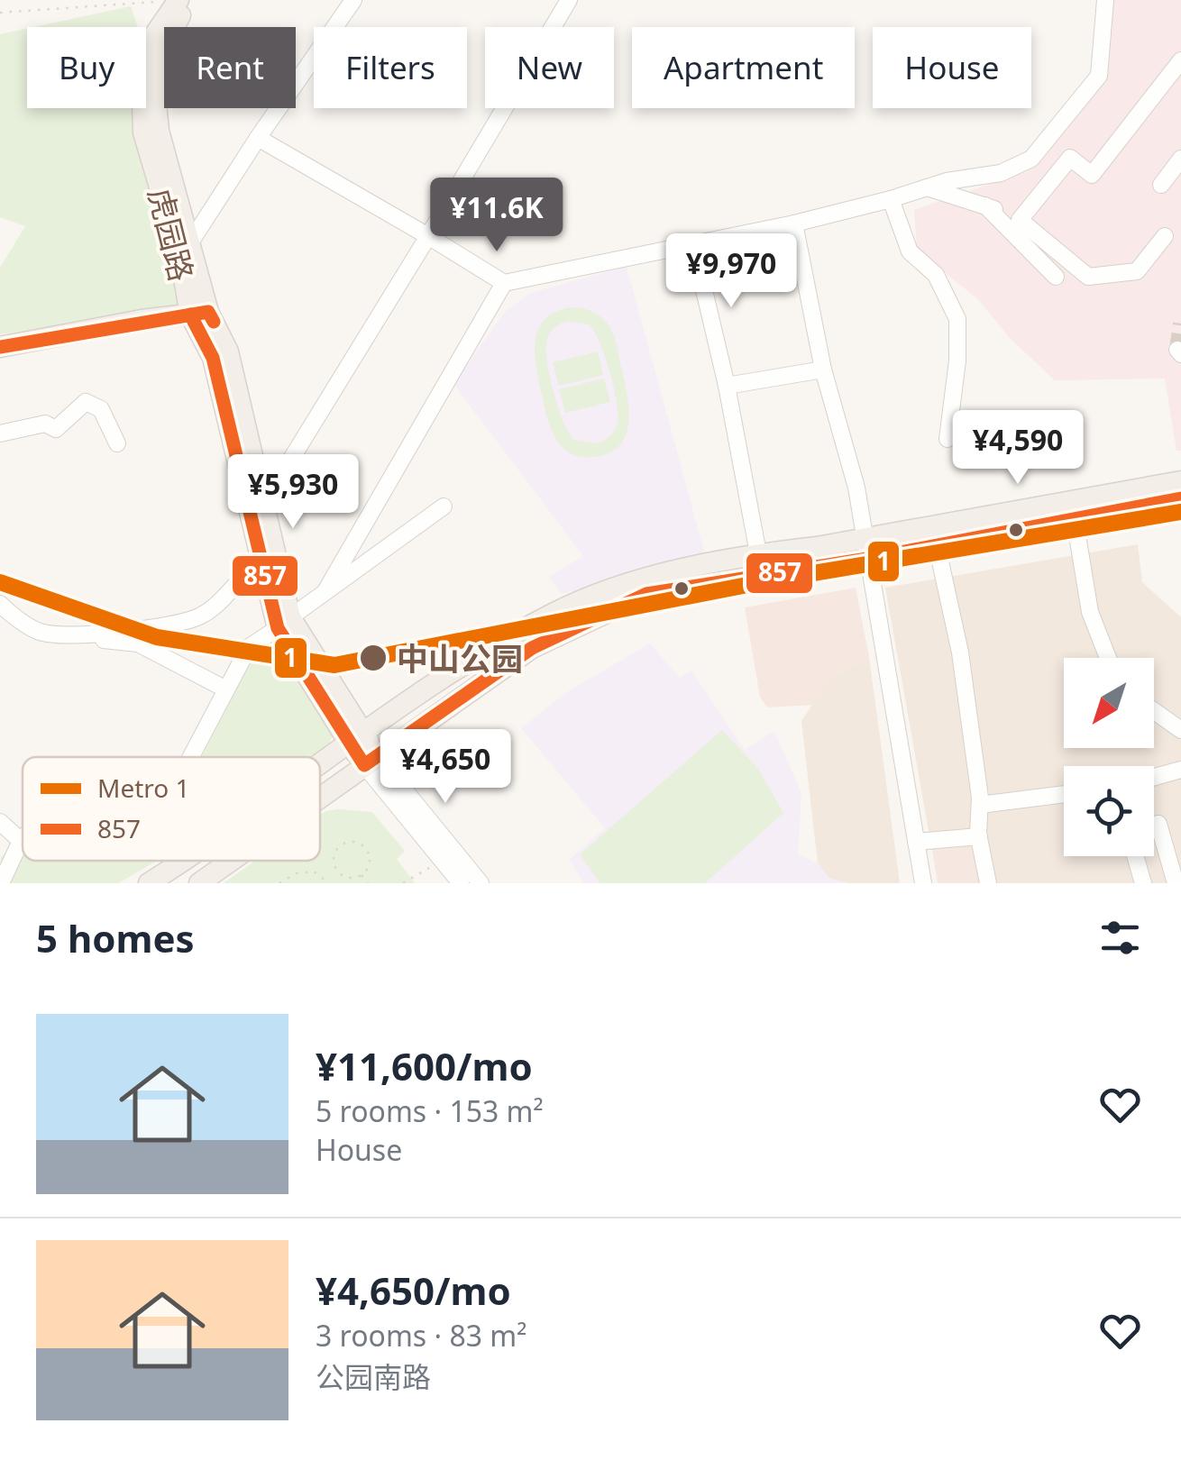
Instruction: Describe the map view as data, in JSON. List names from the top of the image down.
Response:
{
  "streets": {
    "main road": ["虎园路"]
  },
  "places": ["中山公园"],
  "lines": ["transit line 857", "metro line 1"],
  "legend": ["Metro 1", "857"],
  "north": "bottom left",
  "page": {
    "chip": [
      "Buy",
      "Rent",
      "Filters",
      "New",
      "Apartment",
      "House"
    ],
    "price": [
      "¥11.6K",
      "¥9,970",
      "¥4,590",
      "¥5,930",
      "¥4,650"
    ],
    "heading": "5 homes",
    "list": [
      {
        "name": "¥11,600/mo",
        "note": "5 rooms · 153 m² · House"
      },
      {
        "name": "¥4,650/mo",
        "note": "3 rooms · 83 m² · 公园南路"
      }
    ]
  }
}
